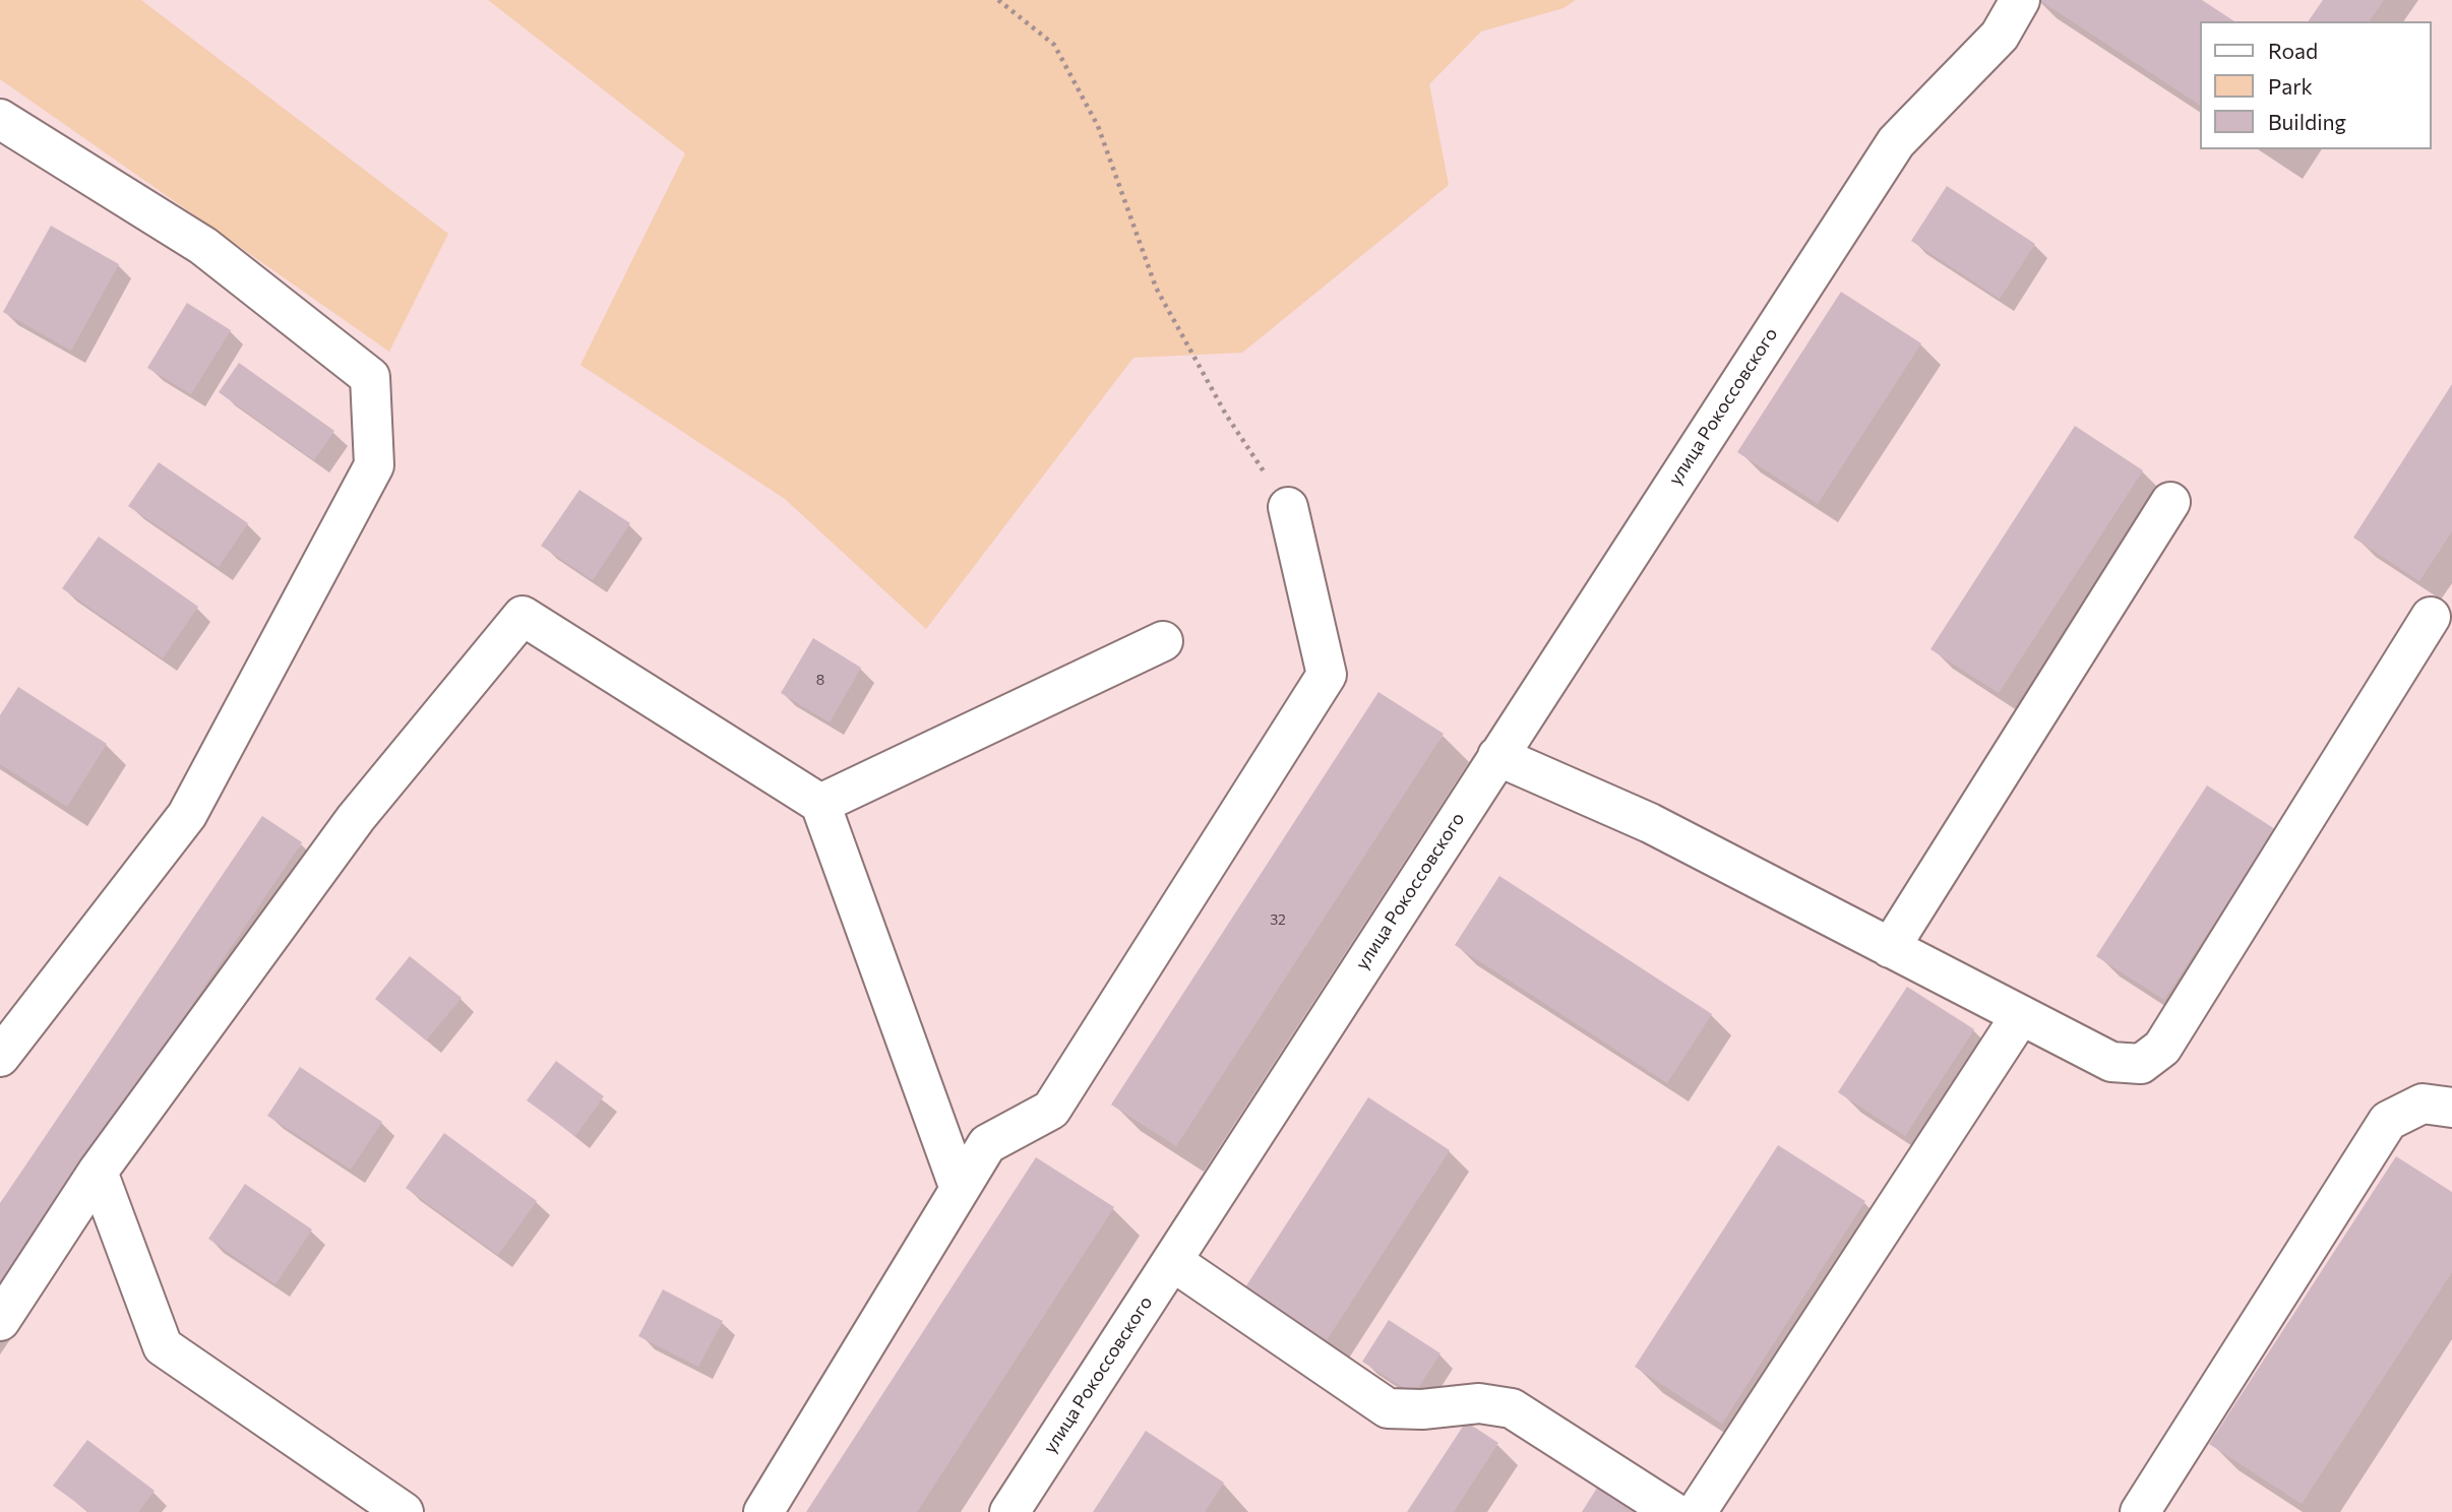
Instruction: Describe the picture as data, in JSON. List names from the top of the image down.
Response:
{
  "streets": {
    "street": ["улица Рокоссовского"]
  },
  "house_numbers": ["8", "32"],
  "legend": ["Road", "Park", "Building"]
}
